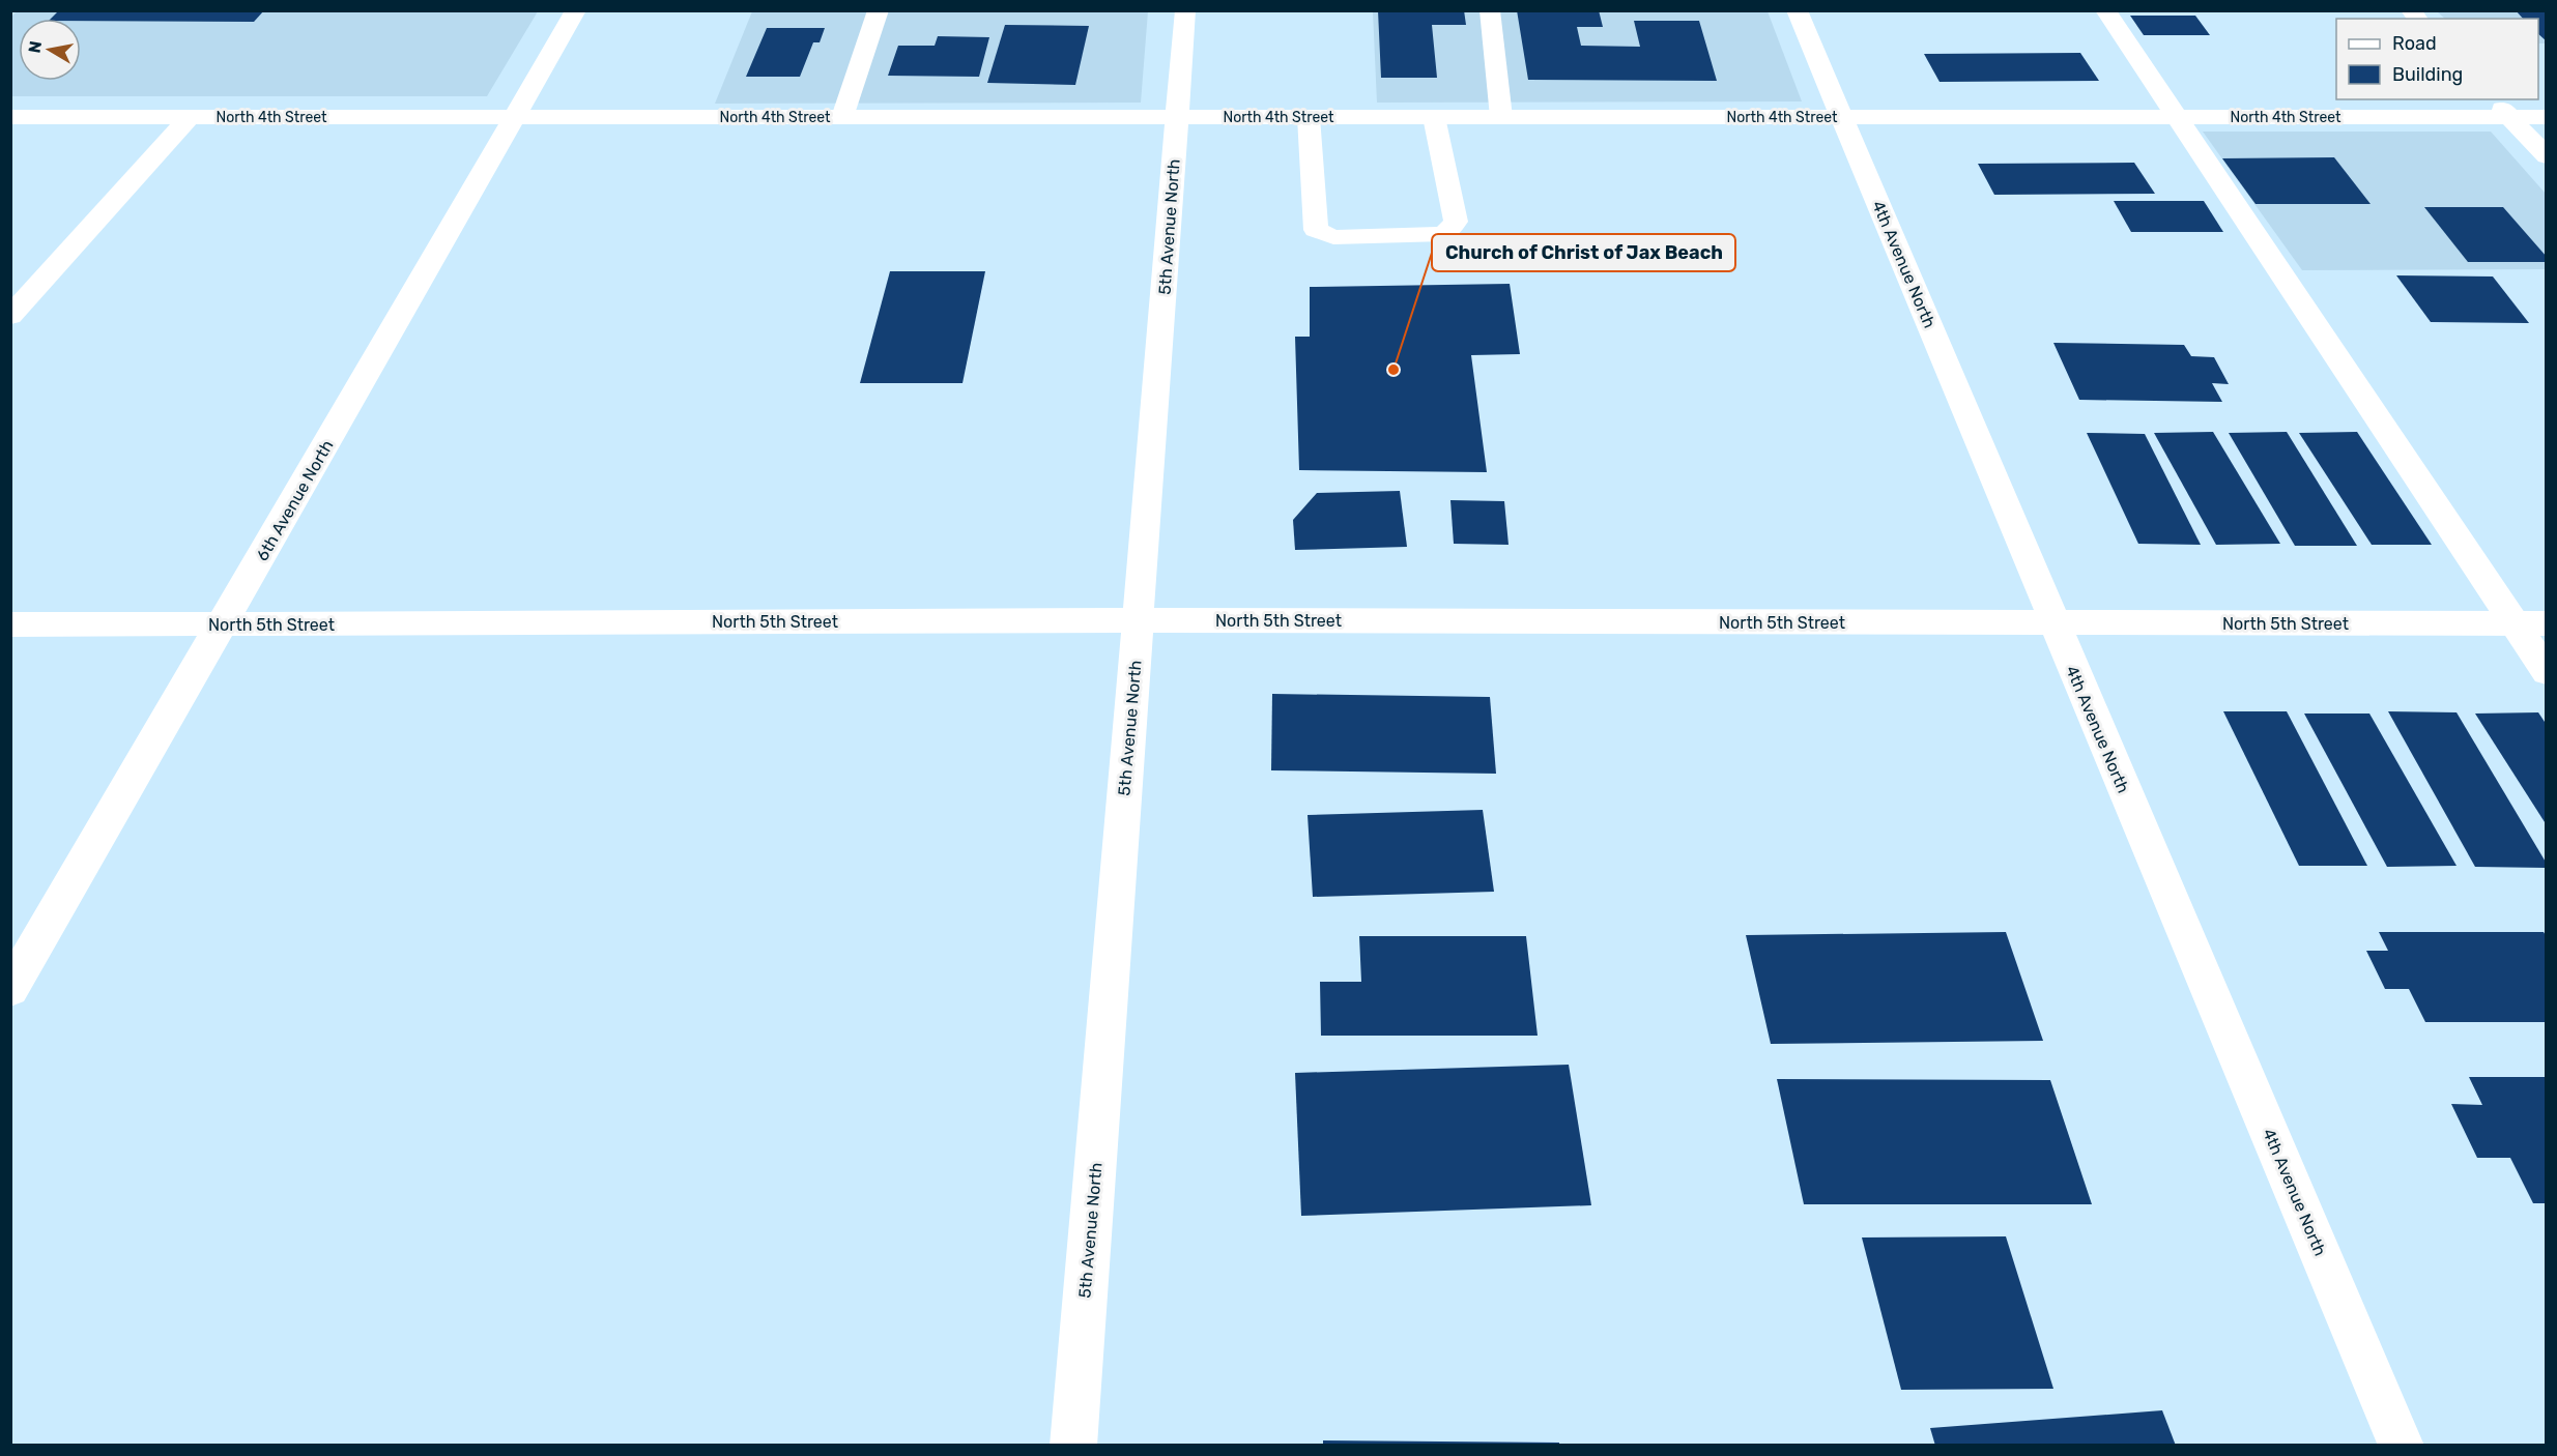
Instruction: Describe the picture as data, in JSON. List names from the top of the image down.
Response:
{
  "streets": {
    "street": [
      "North 4th Street",
      "5th Avenue North",
      "4th Avenue North",
      "6th Avenue North",
      "North 5th Street"
    ]
  },
  "crossings": [
    ["North 4th Street", "5th Avenue North"],
    ["North 4th Street", "4th Avenue North"],
    ["North 4th Street", "6th Avenue North"],
    ["5th Avenue North", "North 5th Street"],
    ["4th Avenue North", "North 5th Street"],
    ["6th Avenue North", "North 5th Street"]
  ],
  "places": ["Church of Christ of Jax Beach"],
  "legend": ["Road", "Building"],
  "north": "left"
}
